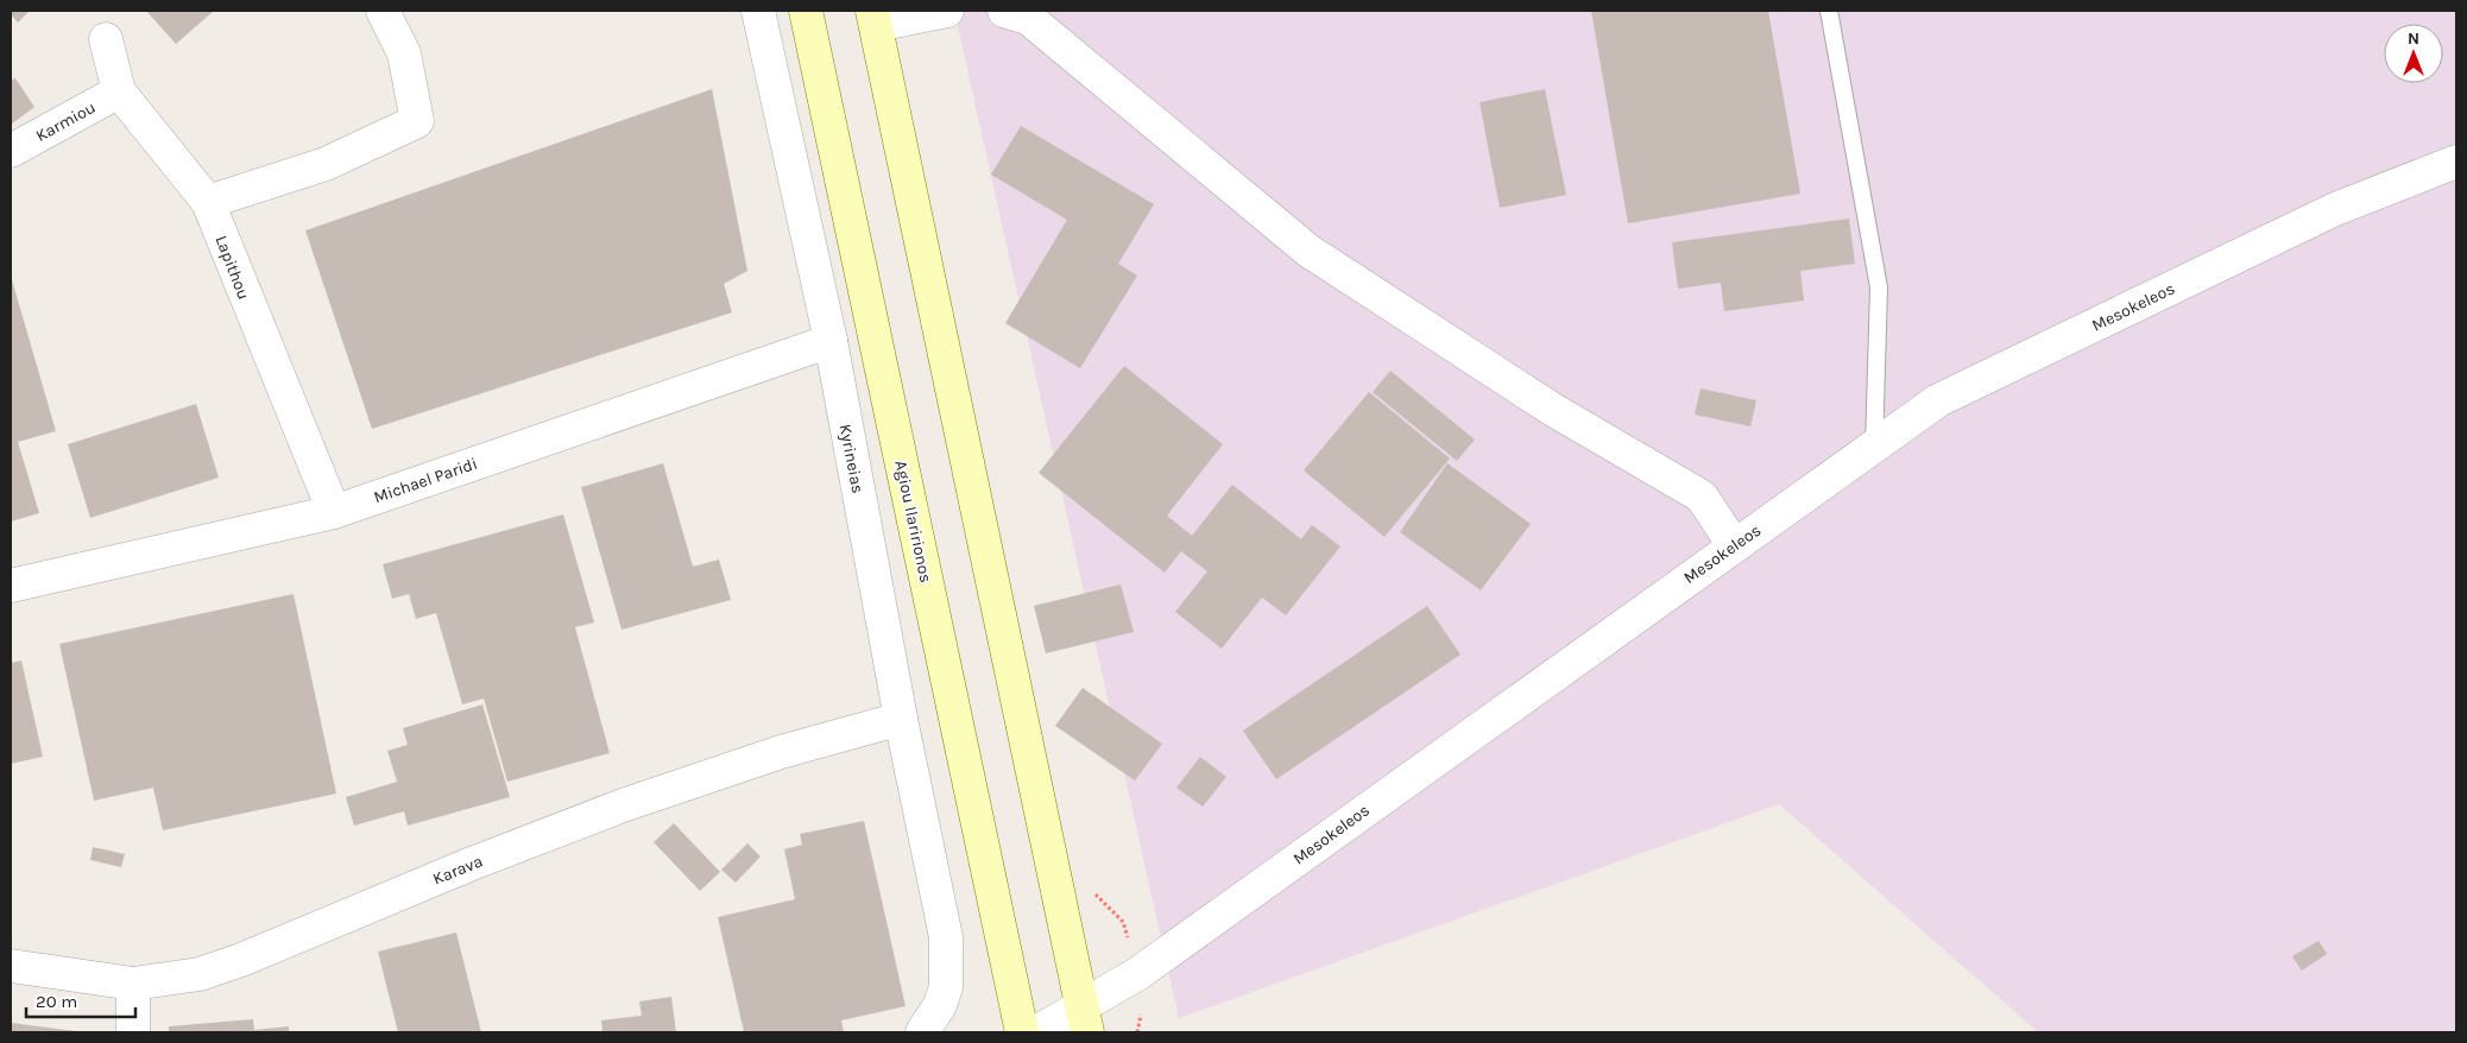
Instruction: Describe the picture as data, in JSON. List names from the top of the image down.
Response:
{
  "streets": {
    "main road": ["Agiou Ilaririonos"],
    "street": [
      "Karmiou",
      "Lapithou",
      "Mesokeleos",
      "Kyrineias",
      "Michael Paridi",
      "Karava"
    ]
  },
  "crossings": [
    ["Karmiou", "Lapithou"],
    ["Lapithou", "Michael Paridi"],
    ["Kyrineias", "Michael Paridi"],
    ["Kyrineias", "Karava"]
  ],
  "scale_bar": "20 m",
  "north": "top"
}
